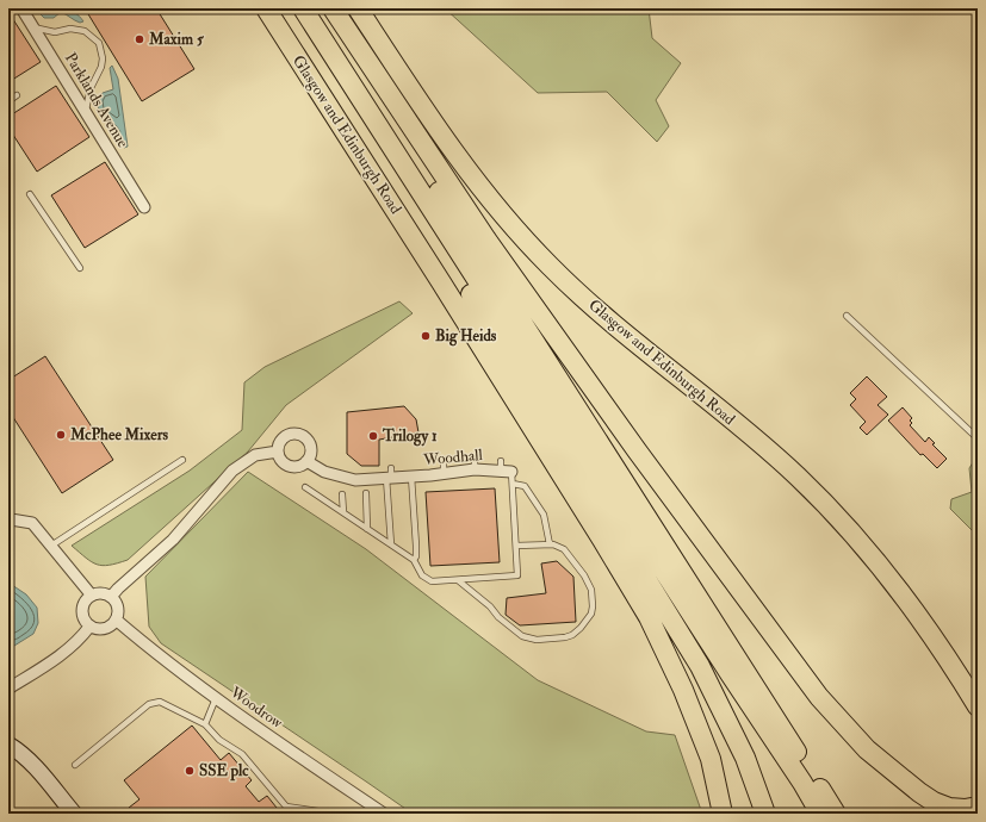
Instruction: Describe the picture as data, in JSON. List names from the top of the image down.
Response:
{
  "streets": {
    "highway": ["Glasgow and Edinburgh Road"],
    "street": ["Parklands Avenue", "Woodhall", "Woodrow"]
  },
  "places": [
    "Maxim 5",
    "Big Heids",
    "McPhee Mixers",
    "Trilogy 1",
    "SSE plc"
  ]
}
